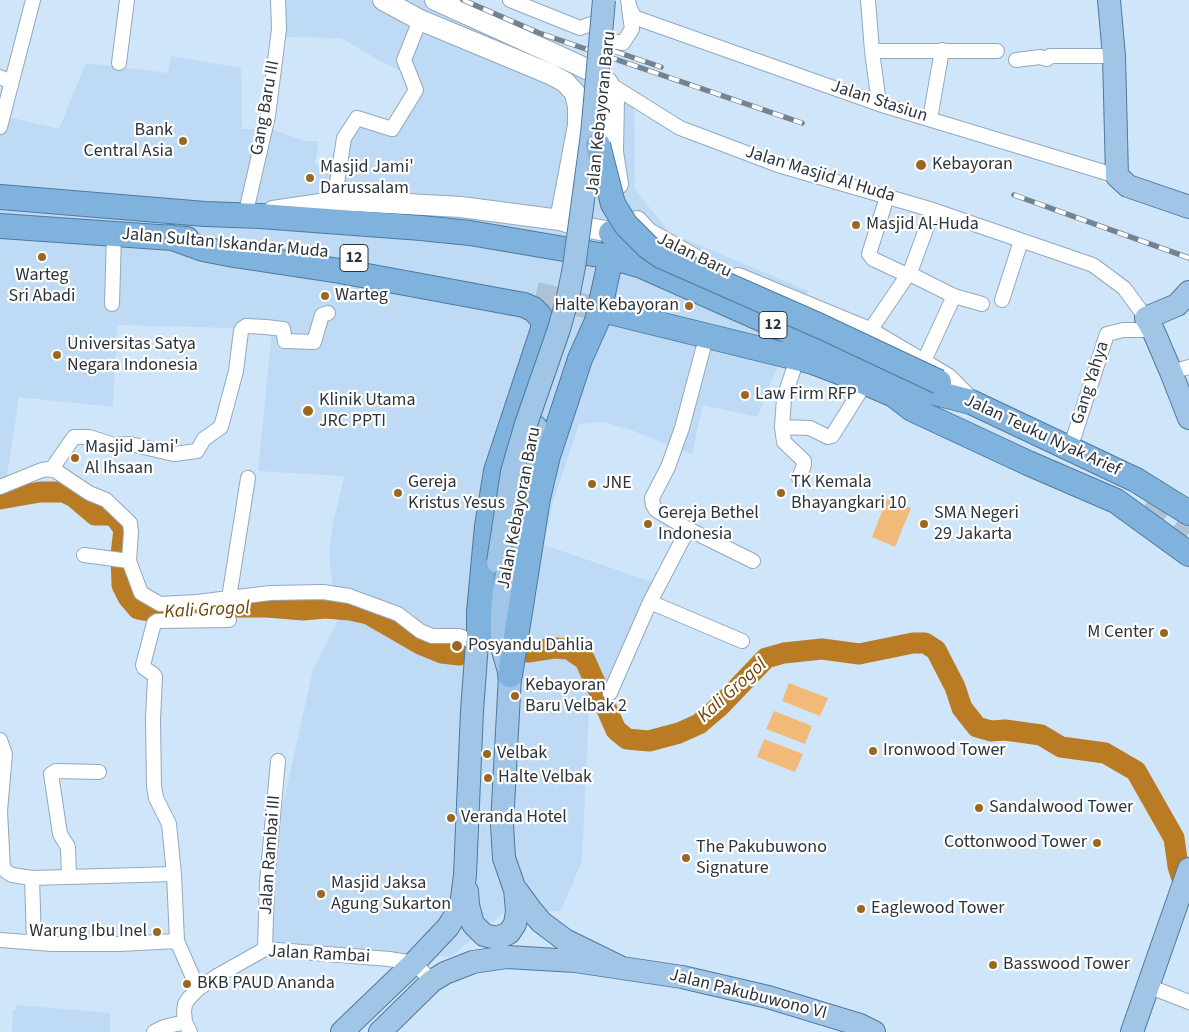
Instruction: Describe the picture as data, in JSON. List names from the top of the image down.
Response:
{
  "streets": {
    "highway": ["Jalan Sultan Iskandar Muda", "12", "Jalan Teuku Nyak Arief"],
    "main road": [
      "Jalan Kebayoran Baru",
      "Jalan Masjid Al Huda",
      "Jalan Baru",
      "Jalan Pakubuwono VI"
    ],
    "street": [
      "Jalan Stasiun",
      "Gang Baru III",
      "Gang Yahya",
      "Jalan Rambai III",
      "Jalan Rambai"
    ]
  },
  "crossings": [
    ["Jalan Stasiun", "Jalan Kebayoran Baru"],
    ["Gang Baru III", "Jalan Sultan Iskandar Muda"],
    ["Jalan Kebayoran Baru", "Jalan Baru"],
    ["Jalan Kebayoran Baru", "Jalan Pakubuwono VI"],
    ["Jalan Masjid Al Huda", "Jalan Baru"],
    ["Jalan Masjid Al Huda", "Gang Yahya"],
    ["Jalan Sultan Iskandar Muda", "Jalan Baru"],
    ["Jalan Sultan Iskandar Muda", "Jalan Teuku Nyak Arief"],
    ["Jalan Baru", "12"],
    ["Jalan Baru", "Jalan Teuku Nyak Arief"],
    ["12", "Jalan Teuku Nyak Arief"],
    ["Gang Yahya", "Jalan Teuku Nyak Arief"],
    ["Jalan Rambai III", "Jalan Rambai"]
  ],
  "water": ["Kali Grogol"],
  "places": [
    "Bank Central Asia",
    "Kebayoran",
    "Masjid Jami' Darussalam",
    "Masjid Al-Huda",
    "Warteg Sri Abadi",
    "Warteg",
    "Halte Kebayoran",
    "Universitas Satya Negara Indonesia",
    "Law Firm RFP",
    "Klinik Utama JRC PPTI",
    "Masjid Jami' Al Ihsaan",
    "JNE",
    "Gereja Kristus Yesus",
    "TK Kemala Bhayangkari 10",
    "Gereja Bethel Indonesia",
    "SMA Negeri 29 Jakarta",
    "M Center",
    "Posyandu Dahlia",
    "Kebayoran Baru Velbak 2",
    "Ironwood Tower",
    "Velbak",
    "Halte Velbak",
    "Sandalwood Tower",
    "Veranda Hotel",
    "Cottonwood Tower",
    "The Pakubuwono Signature",
    "Masjid Jaksa Agung Sukarton",
    "Eaglewood Tower",
    "Warung Ibu Inel",
    "Basswood Tower",
    "BKB PAUD Ananda"
  ]
}
